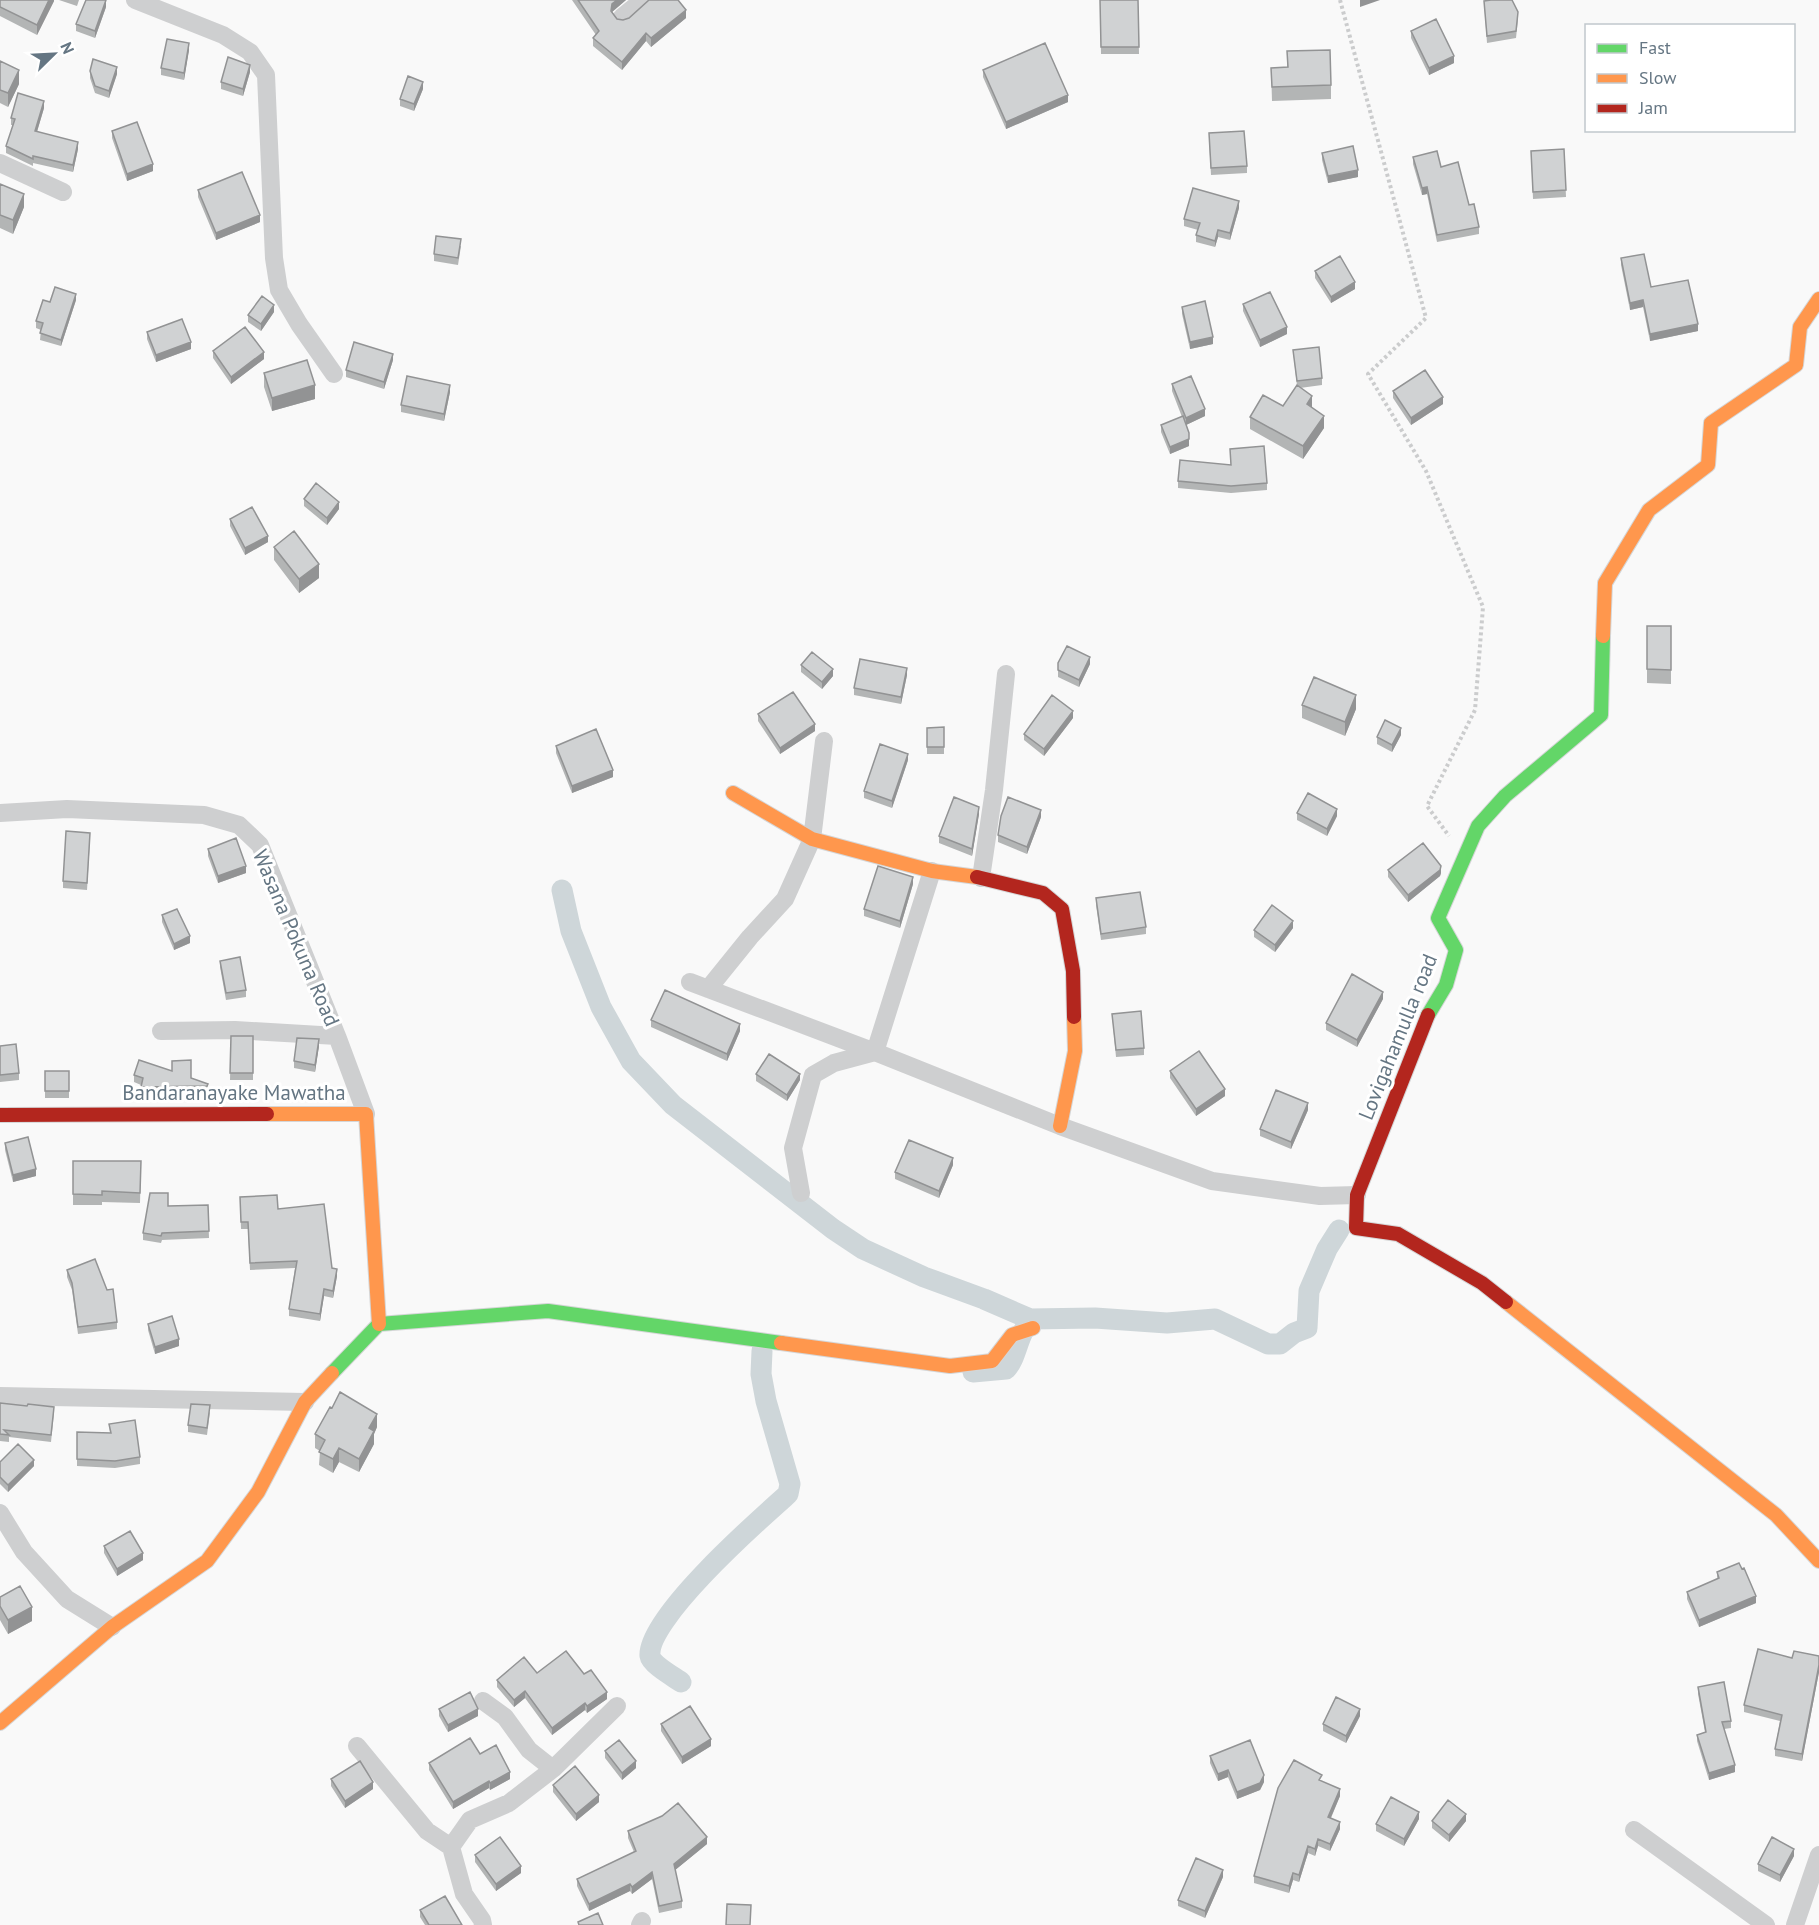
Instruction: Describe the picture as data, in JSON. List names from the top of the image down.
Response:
{
  "streets": {
    "street": ["Wasana Pokuna Road", "Lovigahamulla road", "Bandaranayake Mawatha"]
  },
  "crossings": [
    ["Wasana Pokuna Road", "Bandaranayake Mawatha"]
  ],
  "legend": ["Fast", "Slow", "Jam"],
  "north": "top right"
}
